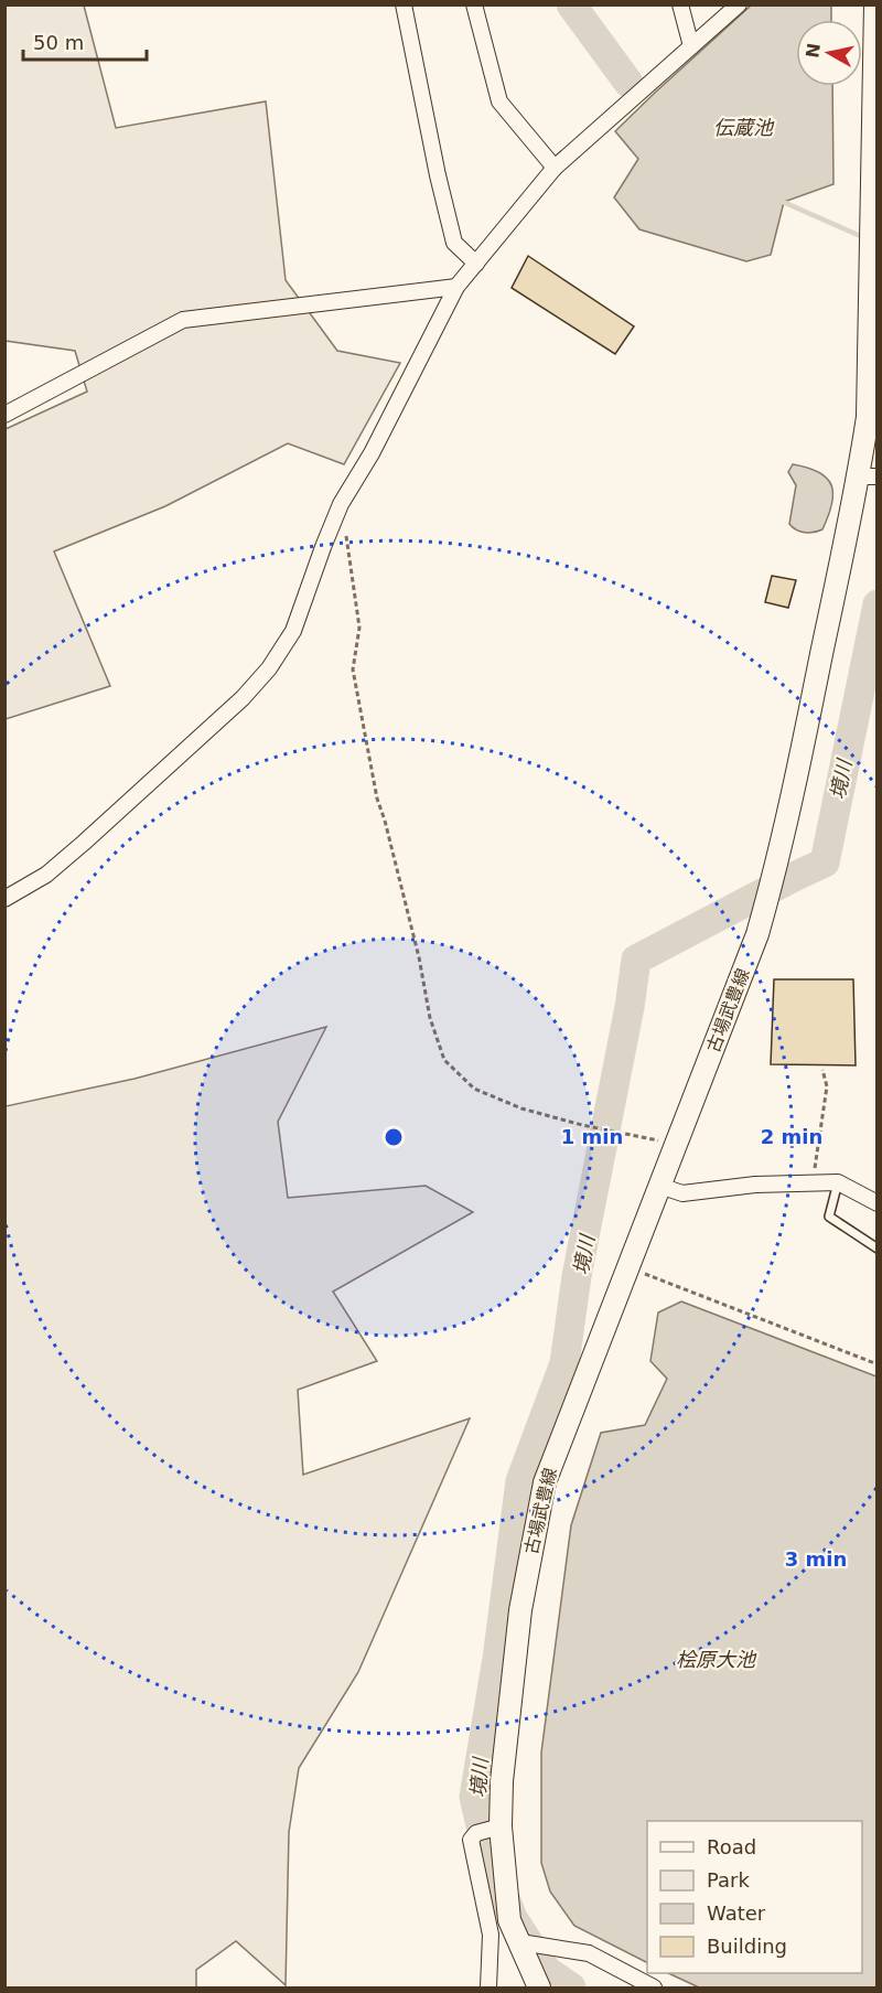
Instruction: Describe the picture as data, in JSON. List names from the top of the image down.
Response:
{
  "streets": {
    "main road": ["古場武豊線"]
  },
  "water": ["伝蔵池", "境川", "桧原大池"],
  "legend": [
    "Road",
    "Park",
    "Water",
    "Building"
  ],
  "scale_bar": "50 m",
  "north": "left",
  "rings": ["1 min", "2 min", "3 min"]
}
